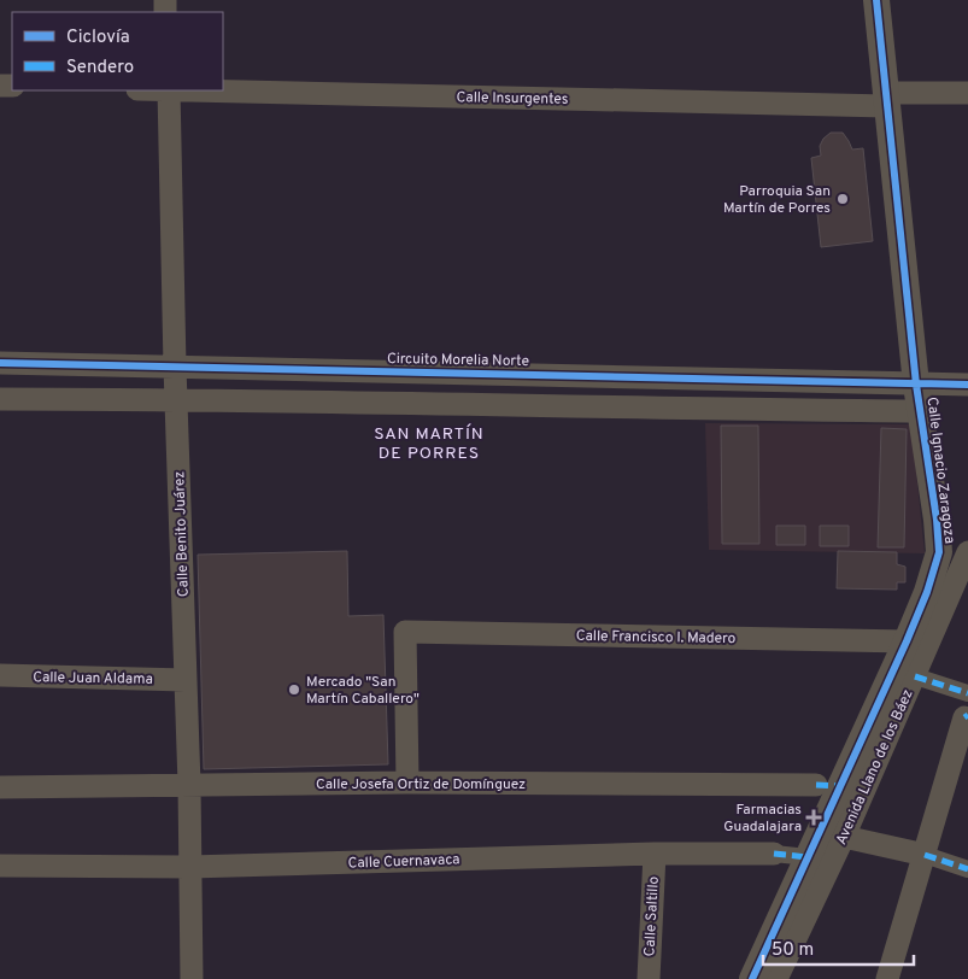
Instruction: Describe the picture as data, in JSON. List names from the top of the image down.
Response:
{
  "streets": {
    "street": [
      "Calle Insurgentes",
      "Circuito Morelia Norte",
      "Calle Ignacio Zaragoza",
      "Calle Benito Juárez",
      "Calle Francisco I. Madero",
      "Calle Juan Aldama",
      "Avenida Llano de los Báez",
      "Calle Josefa Ortiz de Domínguez",
      "Calle Cuernavaca",
      "Calle Saltillo"
    ]
  },
  "crossings": [
    ["Calle Insurgentes", "Calle Ignacio Zaragoza"],
    ["Circuito Morelia Norte", "Calle Ignacio Zaragoza"],
    ["Circuito Morelia Norte", "Calle Benito Juárez"],
    ["Calle Ignacio Zaragoza", "Calle Francisco I. Madero"],
    ["Calle Ignacio Zaragoza", "Calle Josefa Ortiz de Domínguez"],
    ["Calle Ignacio Zaragoza", "Calle Cuernavaca"],
    ["Calle Benito Juárez", "Calle Juan Aldama"],
    ["Calle Benito Juárez", "Calle Josefa Ortiz de Domínguez"],
    ["Calle Benito Juárez", "Calle Cuernavaca"],
    ["Calle Francisco I. Madero", "Calle Josefa Ortiz de Domínguez"],
    ["Calle Cuernavaca", "Calle Saltillo"]
  ],
  "districts": ["SAN MARTÍN DE PORRES"],
  "places": {
    "other": ["Parroquia San Martín de Porres", "Mercado \"San Martín Caballero\""],
    "health": ["Farmacias Guadalajara"]
  },
  "legend": ["Ciclovía", "Sendero"],
  "scale_bar": "50 m"
}
